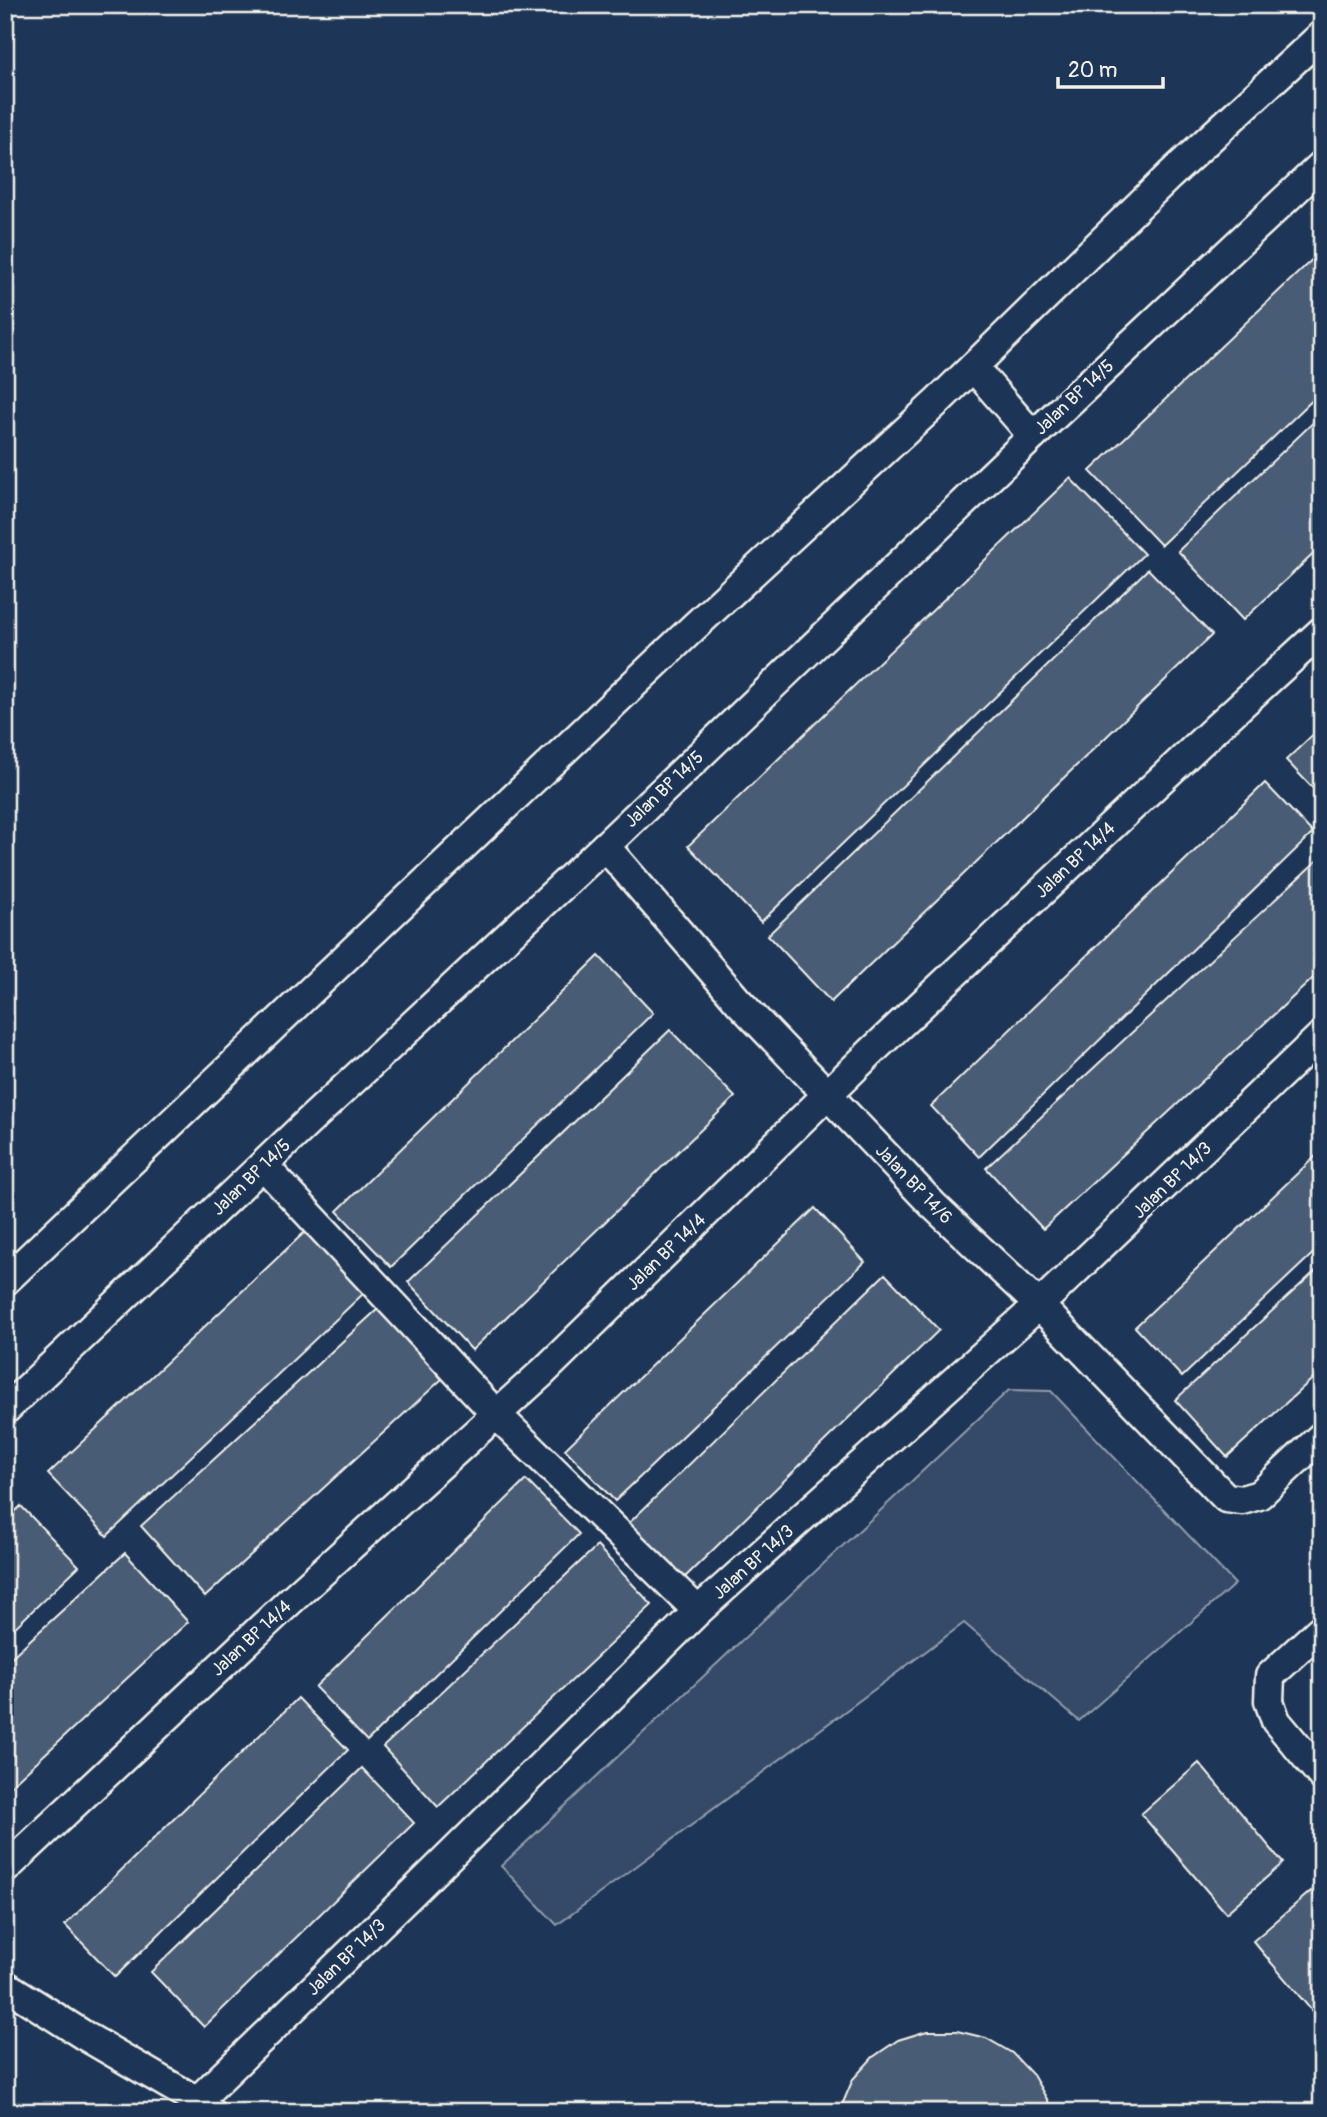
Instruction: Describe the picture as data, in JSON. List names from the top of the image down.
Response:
{
  "streets": {
    "street": [
      "Jalan BP 14/5",
      "Jalan BP 14/4",
      "Jalan BP 14/3",
      "Jalan BP 14/6"
    ]
  },
  "crossings": [
    ["Jalan BP 14/5", "Jalan BP 14/6"],
    ["Jalan BP 14/4", "Jalan BP 14/6"],
    ["Jalan BP 14/3", "Jalan BP 14/6"]
  ],
  "scale_bar": "20 m"
}
